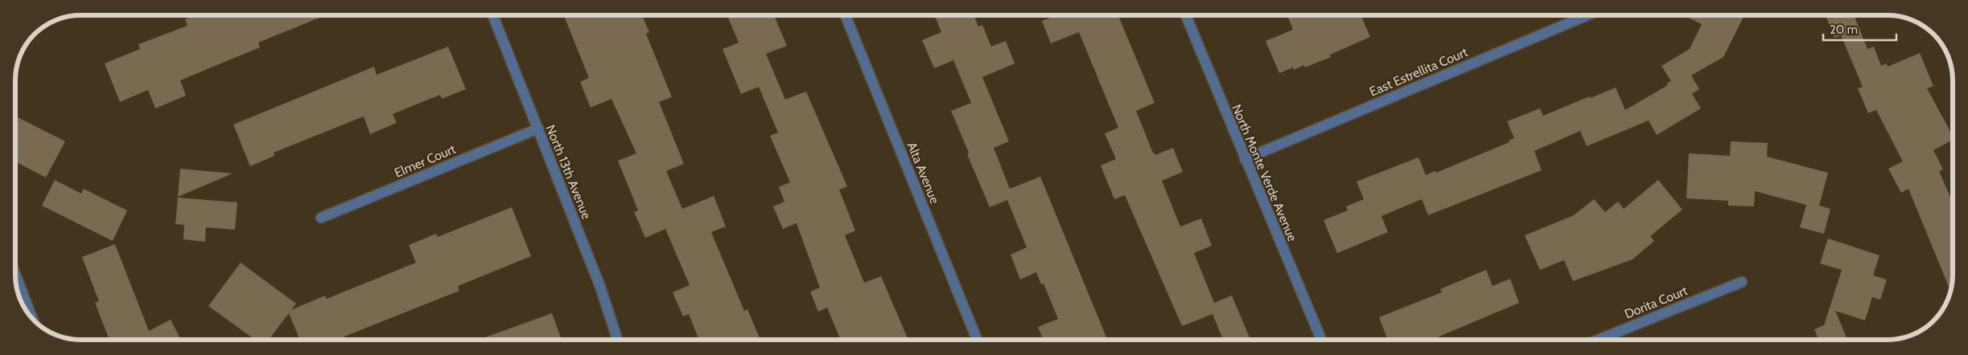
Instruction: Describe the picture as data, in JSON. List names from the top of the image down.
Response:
{
  "streets": {
    "street": [
      "East Estrellita Court",
      "Elmer Court",
      "North 13th Avenue",
      "Alta Avenue",
      "North Monte Verde Avenue",
      "Dorita Court"
    ]
  },
  "crossings": [
    ["East Estrellita Court", "North Monte Verde Avenue"],
    ["Elmer Court", "North 13th Avenue"]
  ],
  "scale_bar": "20 m"
}
